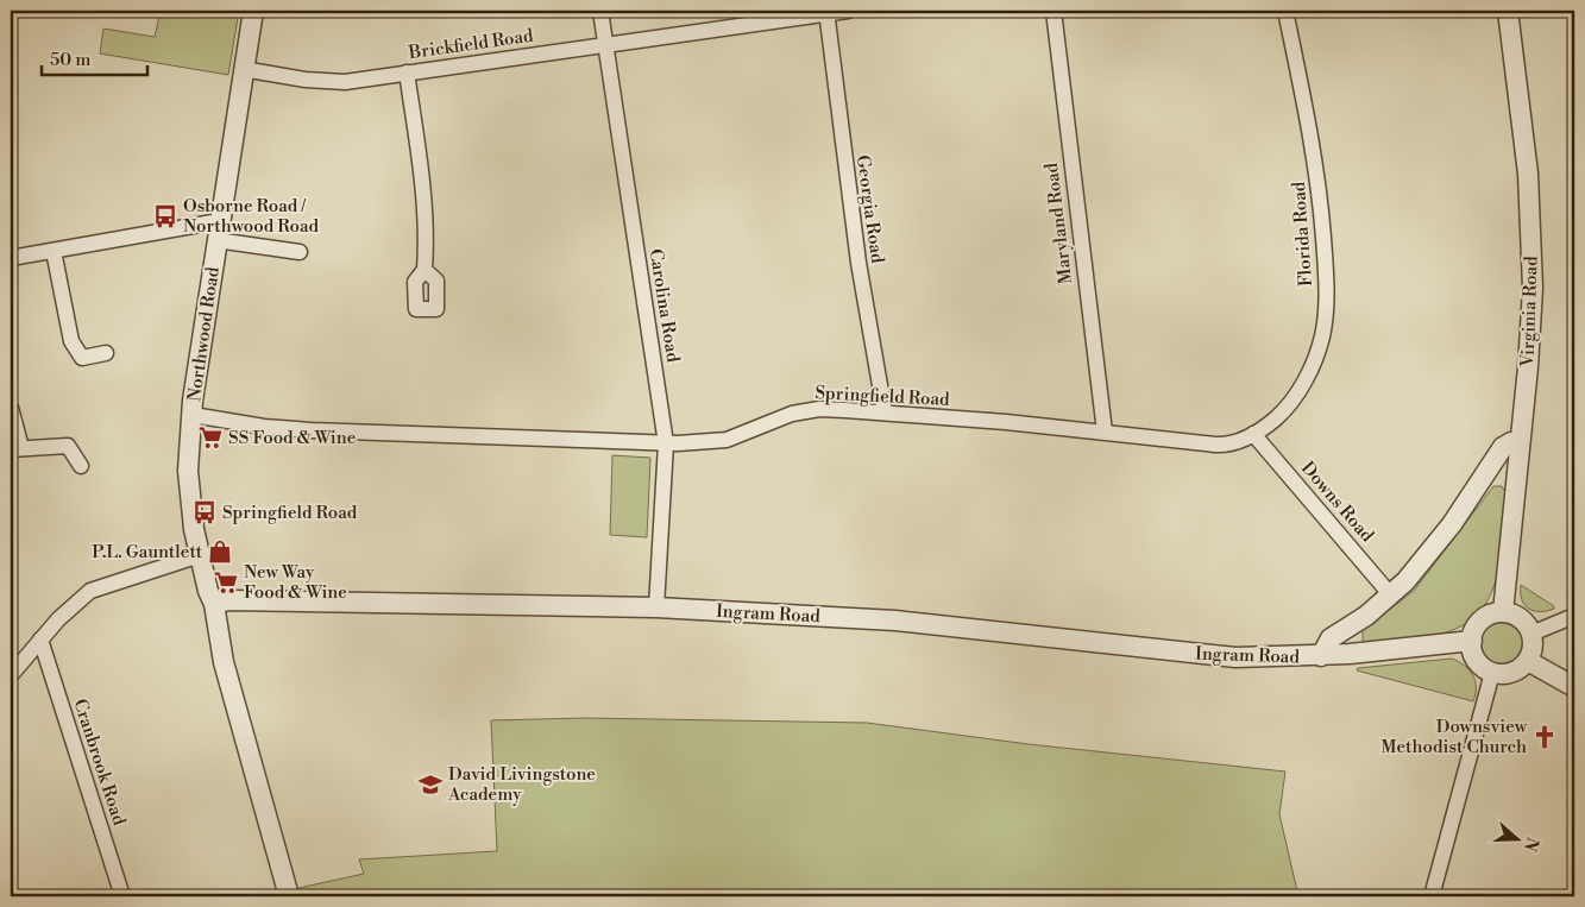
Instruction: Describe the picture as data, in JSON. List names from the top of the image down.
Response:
{
  "streets": {
    "street": [
      "Brickfield Road",
      "Georgia Road",
      "Maryland Road",
      "Florida Road",
      "Carolina Road",
      "Virginia Road",
      "Northwood Road",
      "Springfield Road",
      "Downs Road",
      "Ingram Road",
      "Cranbrook Road"
    ]
  },
  "crossings": [
    ["Brickfield Road", "Georgia Road"],
    ["Brickfield Road", "Carolina Road"],
    ["Brickfield Road", "Northwood Road"],
    ["Georgia Road", "Springfield Road"],
    ["Maryland Road", "Springfield Road"],
    ["Florida Road", "Springfield Road"],
    ["Florida Road", "Downs Road"],
    ["Carolina Road", "Springfield Road"],
    ["Carolina Road", "Ingram Road"],
    ["Virginia Road", "Ingram Road"],
    ["Northwood Road", "Springfield Road"],
    ["Northwood Road", "Ingram Road"],
    ["Springfield Road", "Downs Road"]
  ],
  "places": {
    "bus stop": ["Osborne Road / Northwood Road", "Springfield Road"],
    "supermarket": ["SS Food & Wine", "New Way Food & Wine"],
    "shop": ["P.L. Gauntlett"],
    "church": ["Downsview Methodist Church"],
    "school or university": ["David Livingstone Academy"]
  },
  "scale_bar": "50 m",
  "north": "right"
}
